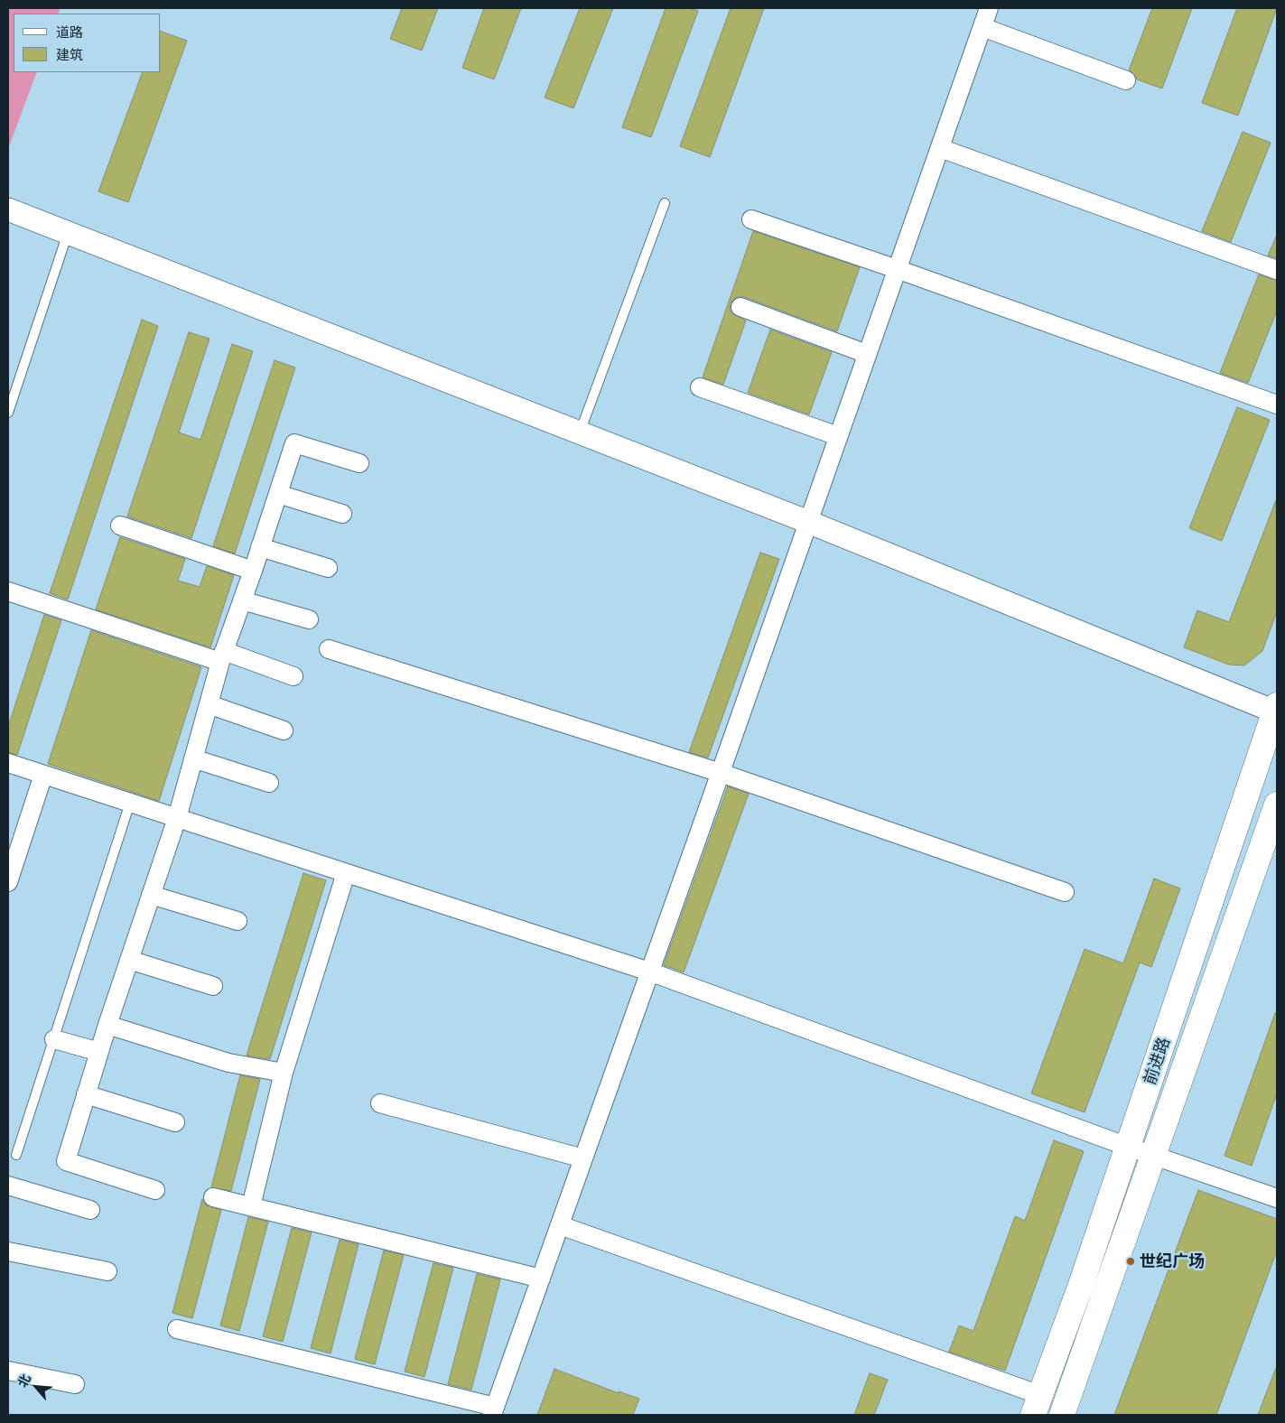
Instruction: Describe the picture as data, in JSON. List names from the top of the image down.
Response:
{
  "streets": {
    "main road": ["前进路"]
  },
  "places": ["世纪广场"],
  "legend": ["道路", "建筑"],
  "north": "top left"
}
